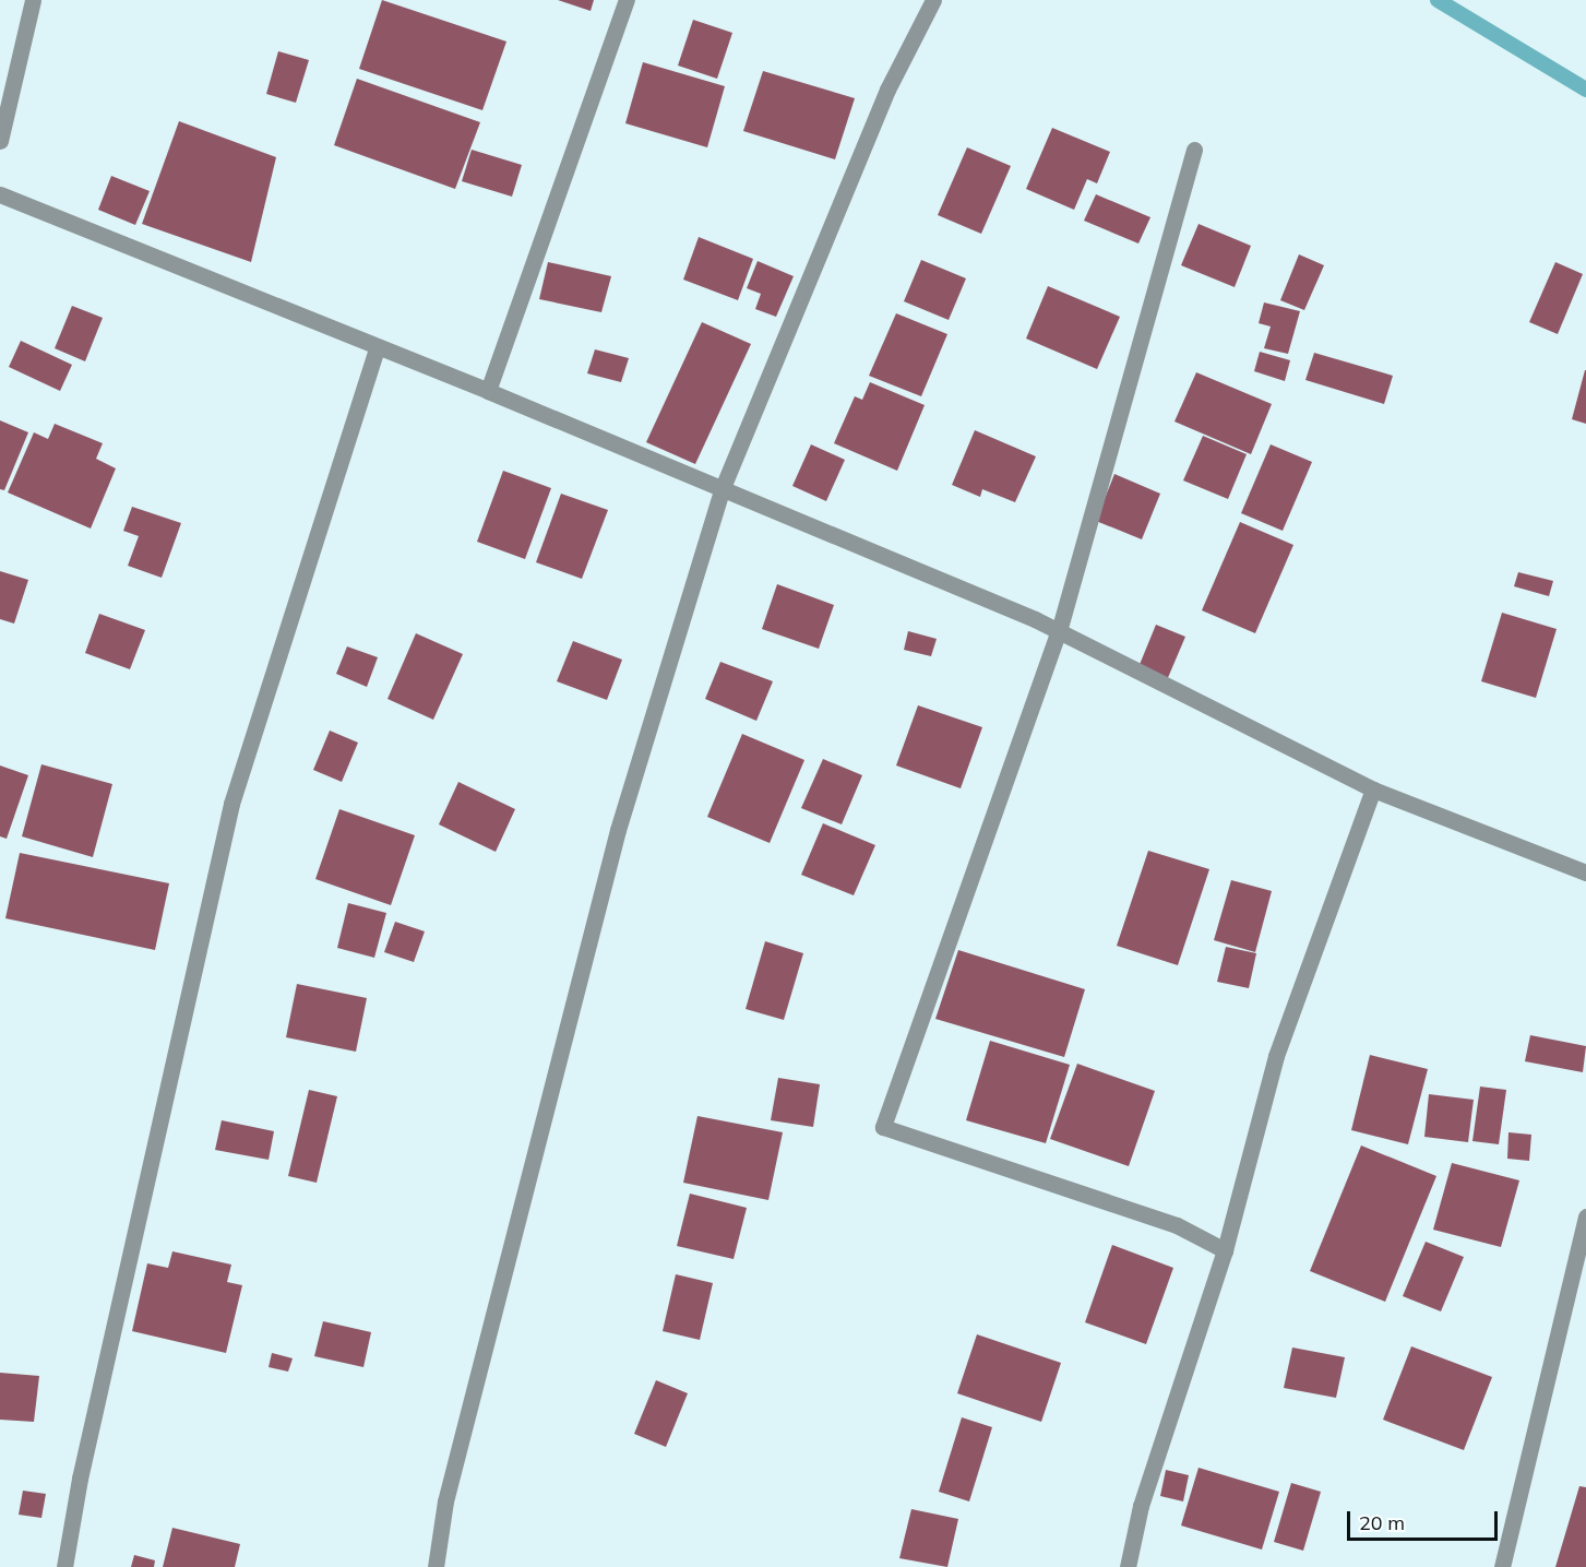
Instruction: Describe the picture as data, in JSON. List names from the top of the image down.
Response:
{
  "scale_bar": "20 m"
}
